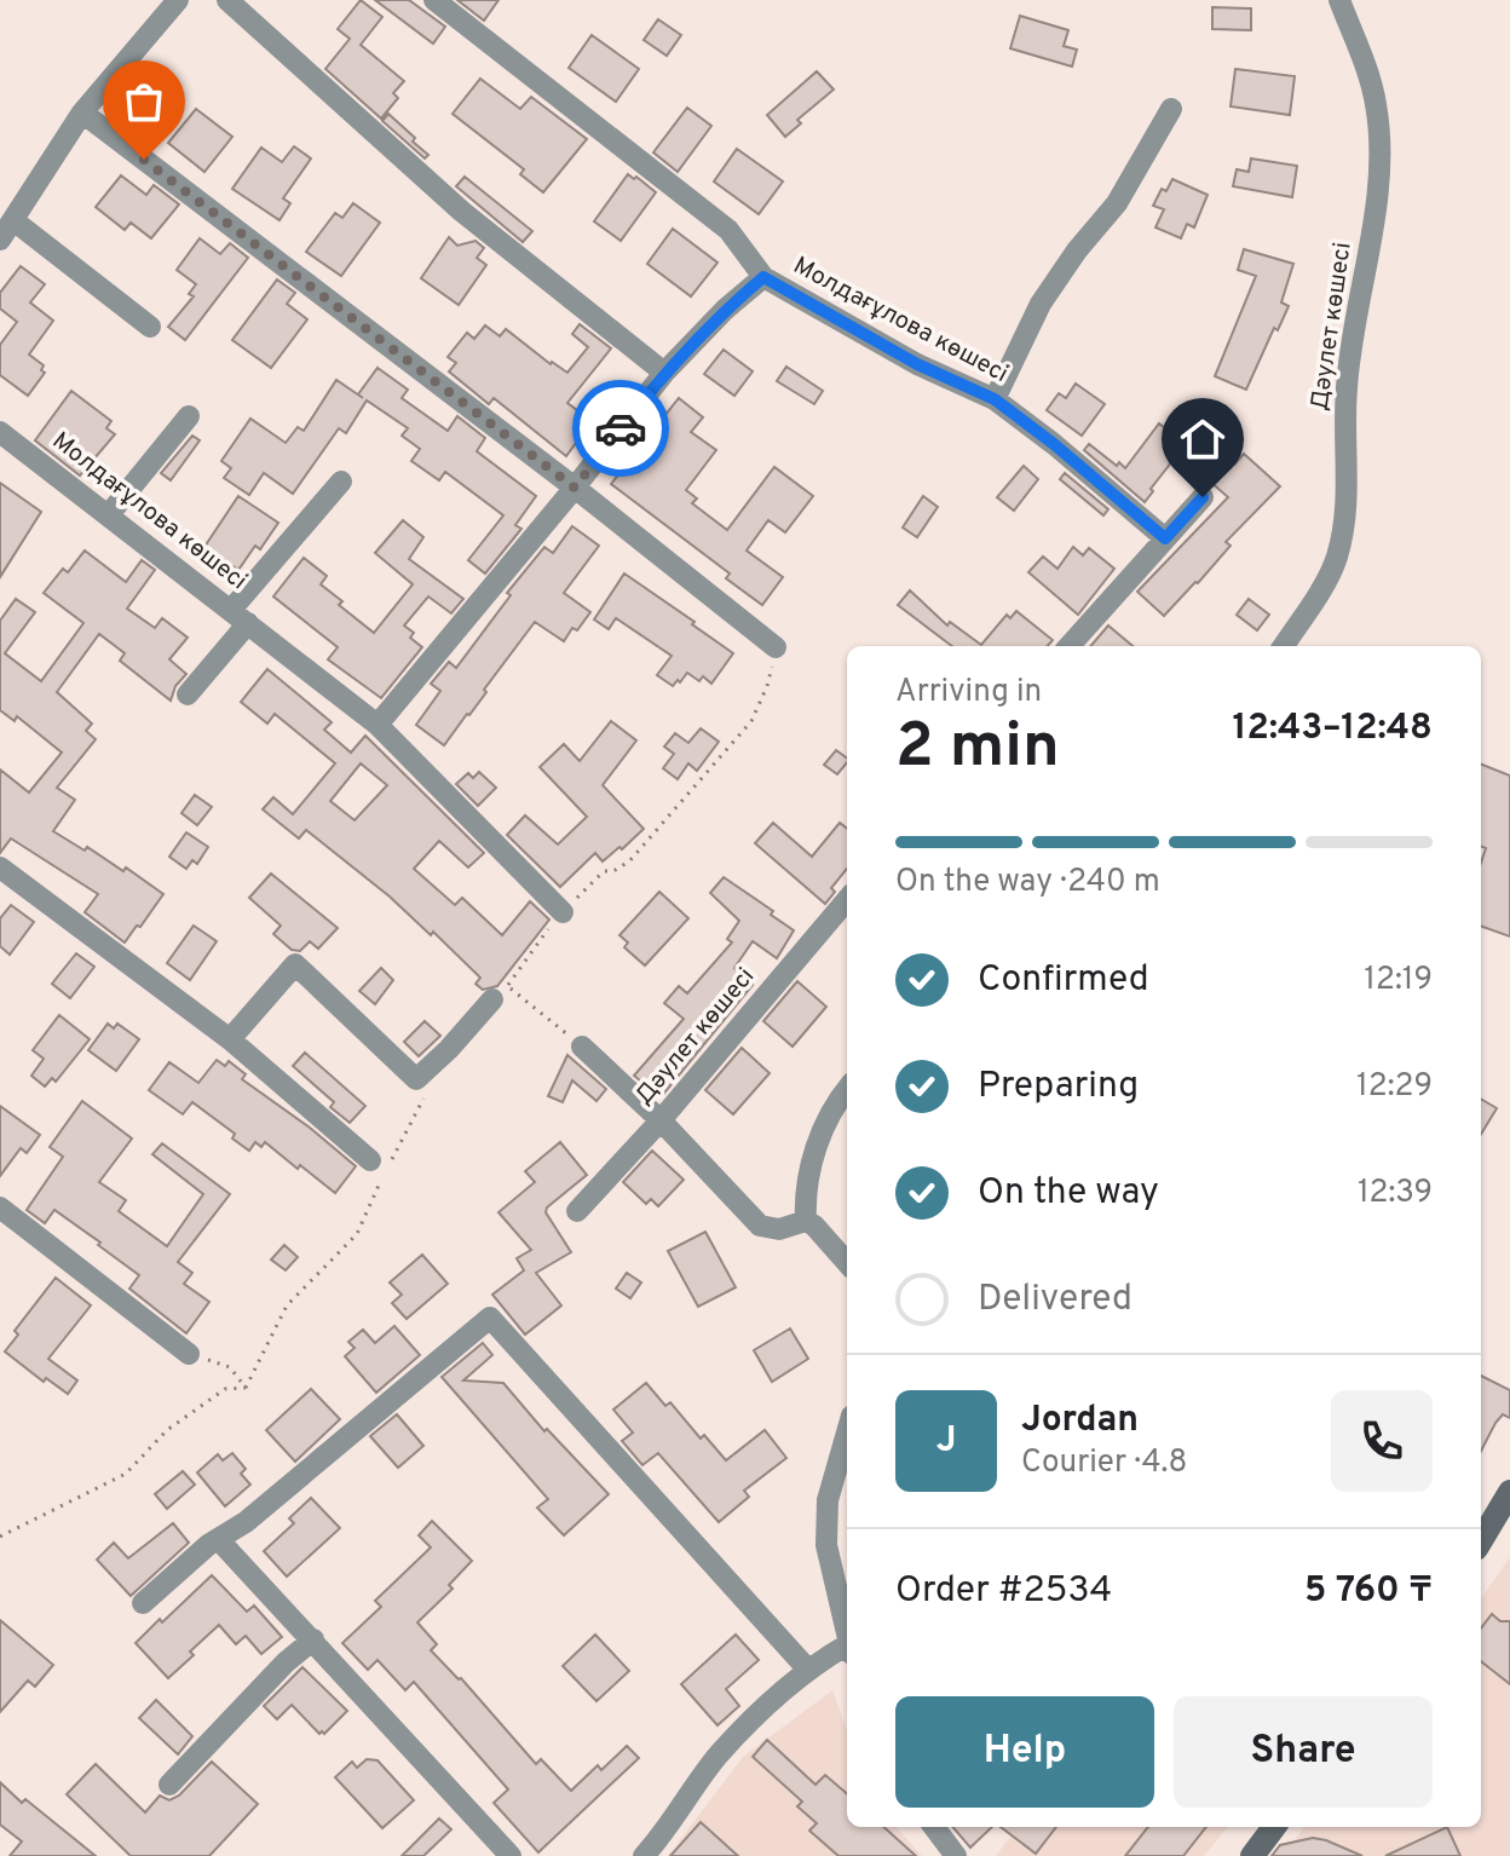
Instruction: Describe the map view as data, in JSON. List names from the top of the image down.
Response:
{
  "streets": {
    "street": ["Молдағұлова көшесі", "Дәулет көшесі"]
  },
  "page": {
    "heading": ["2 min", "Arriving in", "12:43–12:48"],
    "panel": [
      "Jordan",
      "Courier · 4.8",
      "Order #2534",
      "5 760 ₸"
    ],
    "bar": "On the way · 240 m",
    "list": [
      ["Confirmed", "12:19"],
      ["Preparing", "12:29"],
      ["On the way", "12:39"],
      "Delivered"
    ],
    "round": "J",
    "buttons": ["Help", "Share"]
  }
}
